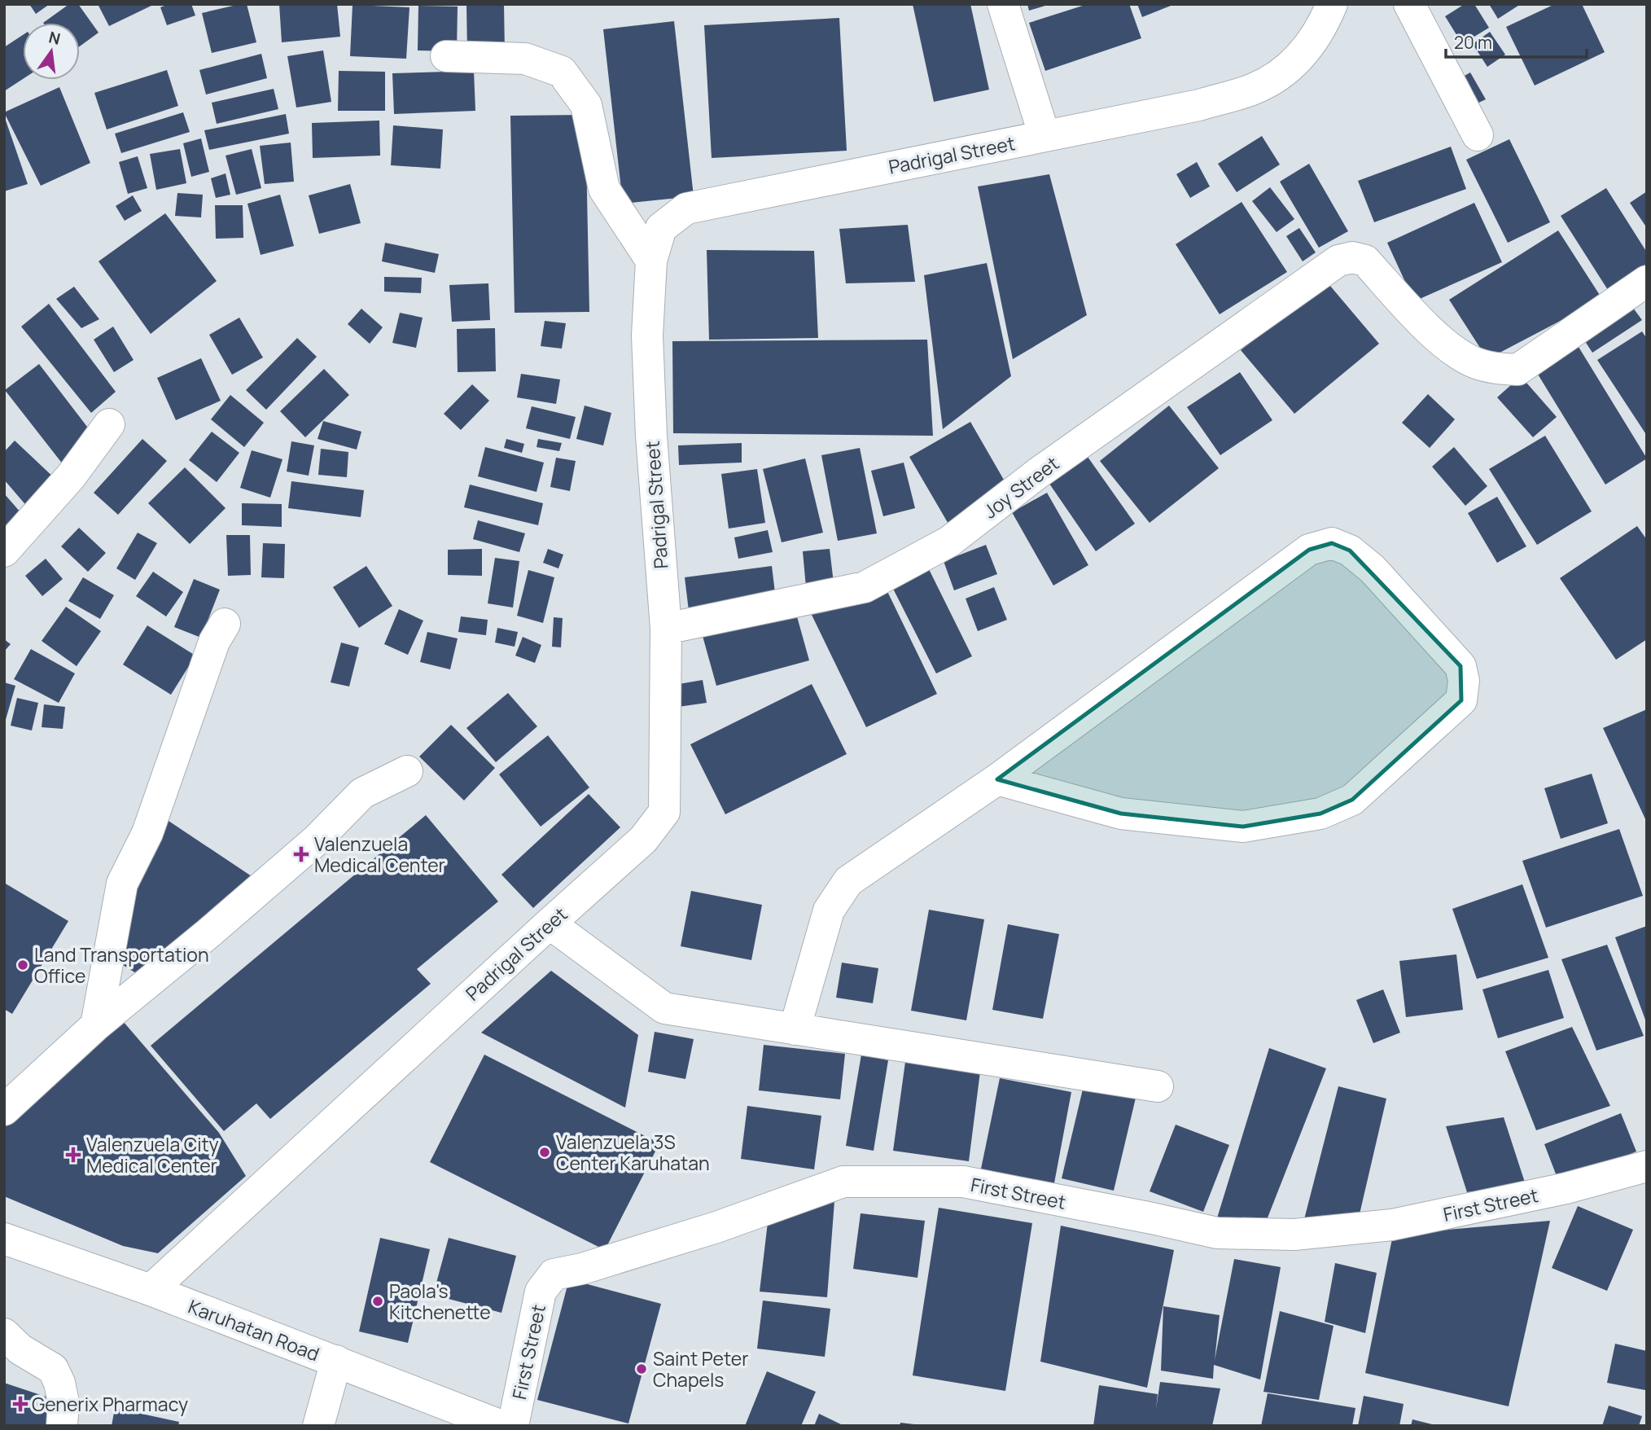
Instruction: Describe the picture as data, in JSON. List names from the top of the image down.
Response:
{
  "streets": {
    "street": [
      "Padrigal Street",
      "Joy Street",
      "First Street",
      "Karuhatan Road"
    ]
  },
  "crossings": [
    ["Padrigal Street", "Joy Street"],
    ["Padrigal Street", "Karuhatan Road"]
  ],
  "places": {
    "health": ["Valenzuela Medical Center", "Valenzuela City Medical Center", "Generix Pharmacy"],
    "other": [
      "Land Transportation Office",
      "Valenzuela 3S Center Karuhatan",
      "Paola's Kitchenette",
      "Saint Peter Chapels"
    ]
  },
  "scale_bar": "20 m",
  "north": "top"
}
